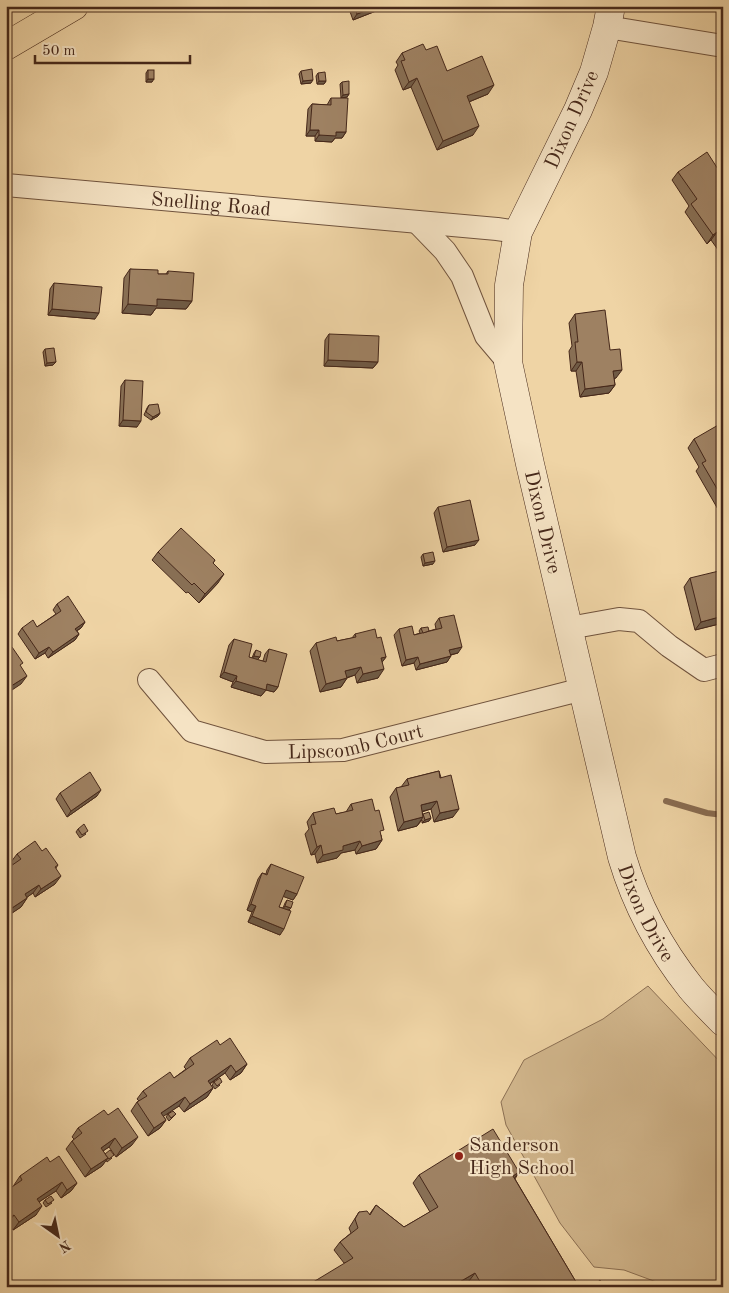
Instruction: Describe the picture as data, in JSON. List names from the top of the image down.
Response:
{
  "streets": {
    "street": ["Dixon Drive", "Snelling Road", "Lipscomb Court"]
  },
  "crossings": [
    ["Dixon Drive", "Snelling Road"],
    ["Dixon Drive", "Lipscomb Court"]
  ],
  "places": ["Sanderson High School"],
  "scale_bar": "50 m",
  "north": "bottom right"
}
